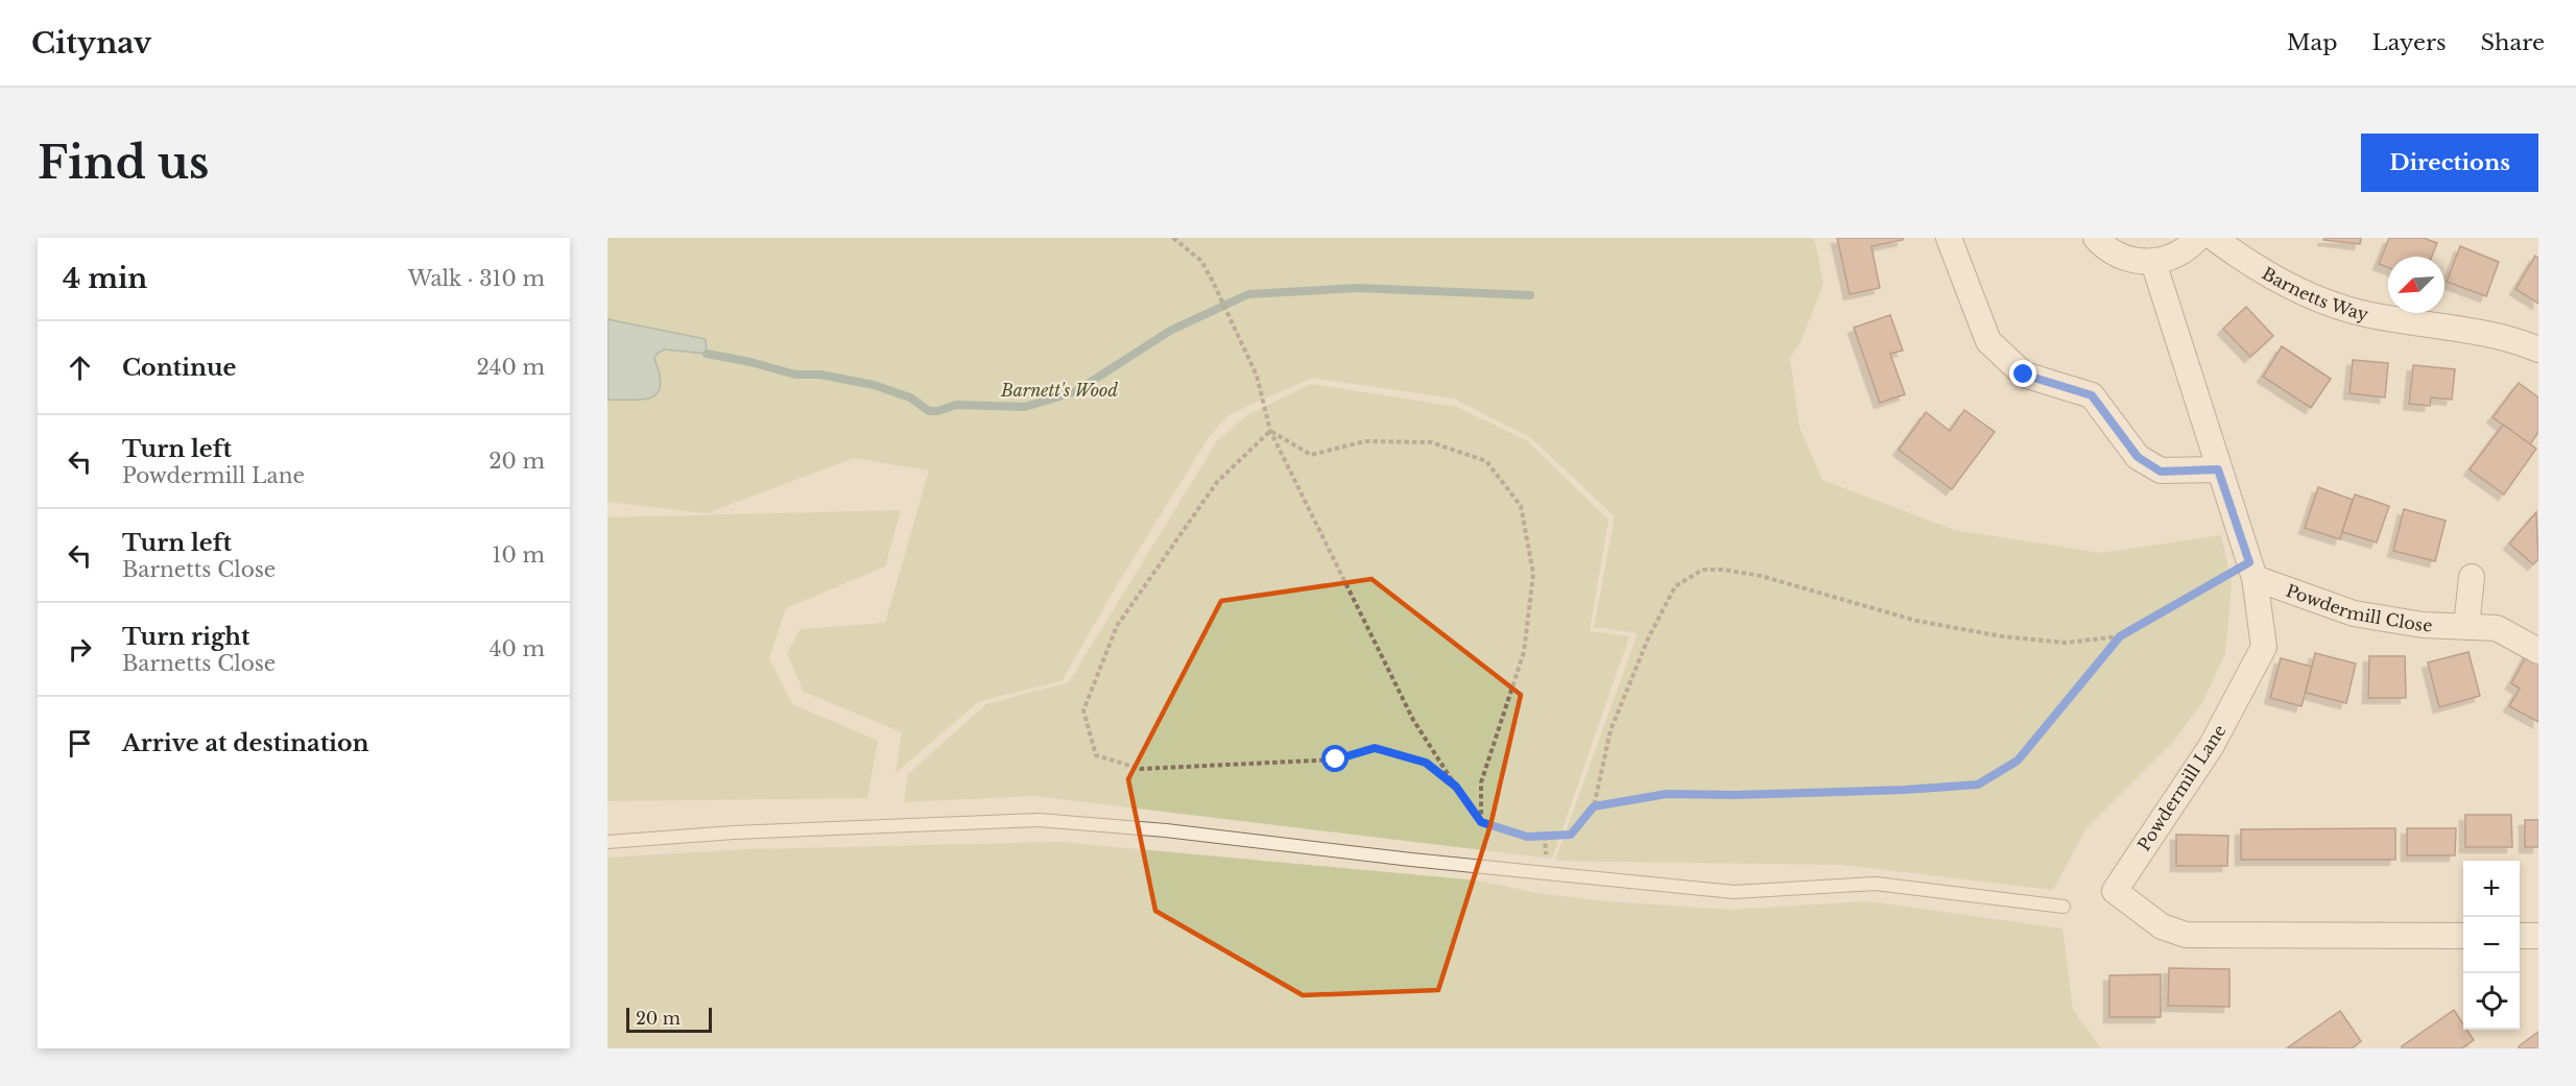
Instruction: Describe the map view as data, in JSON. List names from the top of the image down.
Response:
{
  "streets": {
    "street": ["Barnetts Way", "Powdermill Close", "Powdermill Lane"]
  },
  "crossings": [
    ["Powdermill Close", "Powdermill Lane"]
  ],
  "parks": ["Barnett's Wood"],
  "scale_bar": "20 m",
  "north": "bottom left",
  "page": {
    "header": "Citynav",
    "nav": ["Map", "Layers", "Share"],
    "buttons": "Directions",
    "title": "Find us",
    "heading": ["4 min", "Walk · 310 m"],
    "list": [
      ["Continue", "240 m"],
      ["Turn left", "Powdermill Lane", "20 m"],
      ["Turn left", "Barnetts Close", "10 m"],
      ["Turn right", "Barnetts Close", "40 m"],
      "Arrive at destination"
    ],
    "map_buttons": ["+", "−"],
    "scale": "20 m"
  }
}
